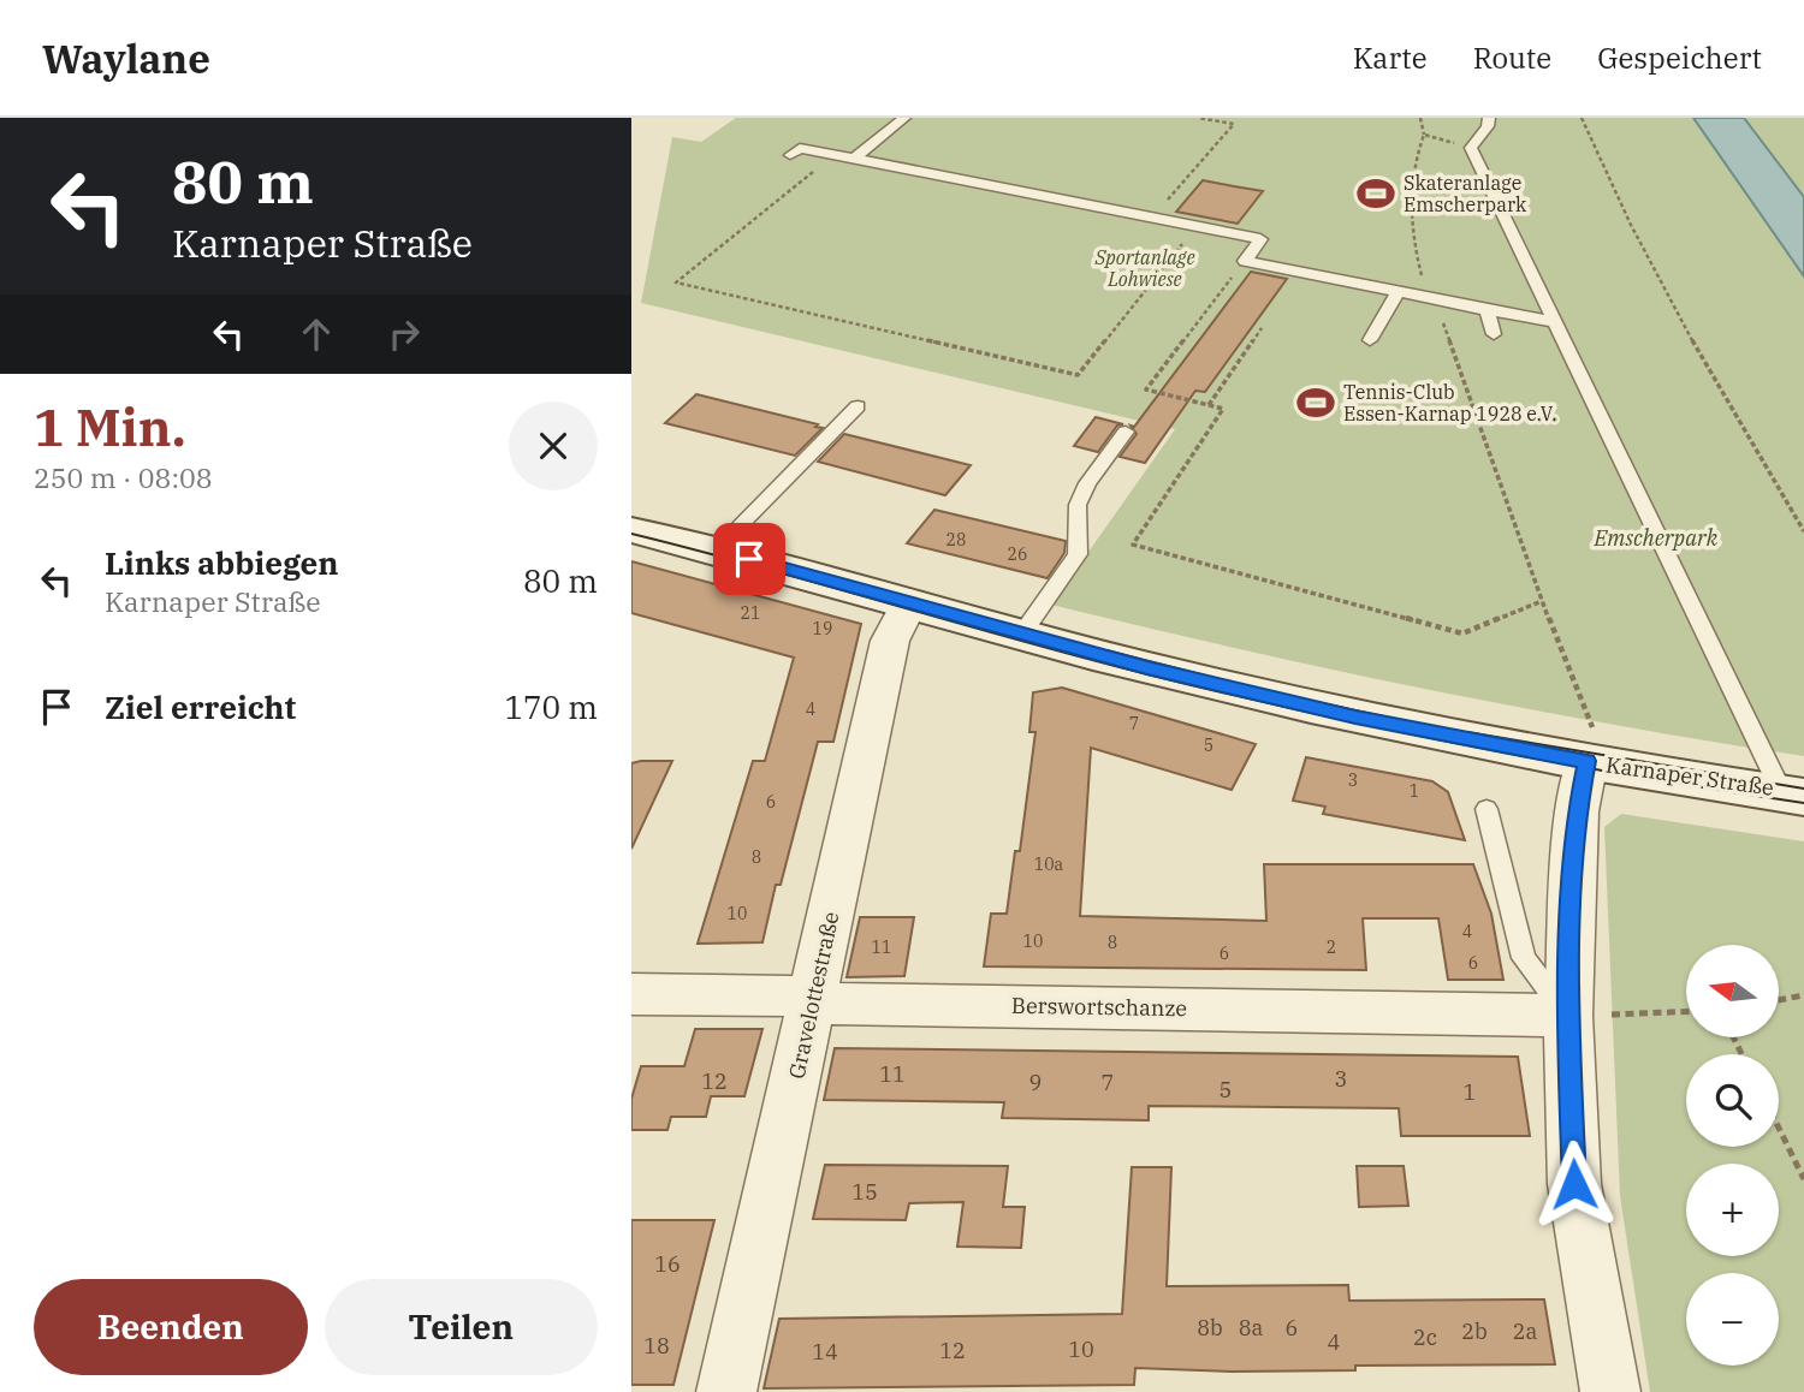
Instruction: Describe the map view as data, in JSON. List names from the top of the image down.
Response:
{
  "streets": {
    "main road": ["Karnaper Straße"],
    "street": ["Gravelottestraße", "Berswortschanze"]
  },
  "crossings": [
    ["Karnaper Straße", "Gravelottestraße"],
    ["Gravelottestraße", "Berswortschanze"]
  ],
  "parks": ["Sportanlage Lohwiese", "Emscherpark"],
  "places": {
    "sports": ["Skateranlage Emscherpark", "Tennis-Club Essen-Karnap 1928 e.V."]
  },
  "house_numbers": [
    "28",
    "26",
    "21",
    "19",
    "4",
    "7",
    "5",
    "3",
    "1",
    "6",
    "8",
    "10a",
    "10",
    "4",
    "10",
    "8",
    "11",
    "2",
    "6",
    "6",
    "11",
    "3",
    "12",
    "9",
    "7",
    "5",
    "1",
    "15",
    "16",
    "8b",
    "8a",
    "6",
    "2b",
    "2a",
    "2c",
    "4",
    "18",
    "10",
    "12",
    "14"
  ],
  "north": "left",
  "page": {
    "header": "Waylane",
    "nav": ["Karte", "Route", "Gespeichert"],
    "turn": ["80 m", "Karnaper Straße"],
    "heading": ["1 Min.", "250 m · 08:08"],
    "list": [
      {
        "name": "Links abbiegen",
        "note": "Karnaper Straße",
        "value": "80 m"
      },
      {
        "name": "Ziel erreicht",
        "value": "170 m"
      }
    ],
    "map_buttons": ["+", "−"],
    "buttons": ["Beenden", "Teilen"]
  }
}
